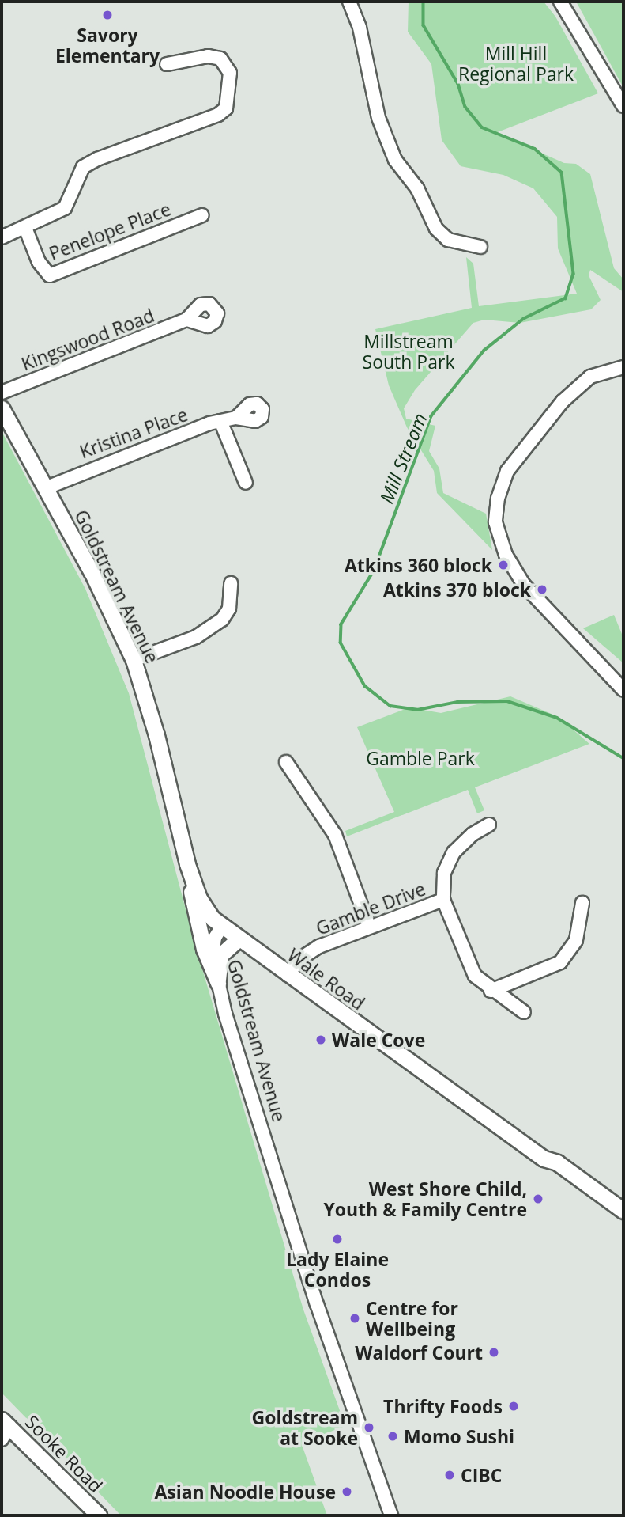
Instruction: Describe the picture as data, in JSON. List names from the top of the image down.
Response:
{
  "streets": {
    "main road": ["Goldstream Avenue", "Wale Road", "Sooke Road"],
    "street": [
      "Penelope Place",
      "Kingswood Road",
      "Kristina Place",
      "Gamble Drive"
    ]
  },
  "crossings": [
    ["Kristina Place", "Goldstream Avenue"],
    ["Goldstream Avenue", "Wale Road"],
    ["Gamble Drive", "Wale Road"]
  ],
  "water": ["Mill Stream"],
  "parks": ["Mill Hill Regional Park", "Millstream South Park", "Gamble Park"],
  "places": [
    "Savory Elementary",
    "Atkins 360 block",
    "Atkins 370 block",
    "Wale Cove",
    "West Shore Child, Youth & Family Centre",
    "Lady Elaine Condos",
    "Centre for Wellbeing",
    "Waldorf Court",
    "Thrifty Foods",
    "Goldstream at Sooke",
    "Momo Sushi",
    "CIBC",
    "Asian Noodle House"
  ]
}
